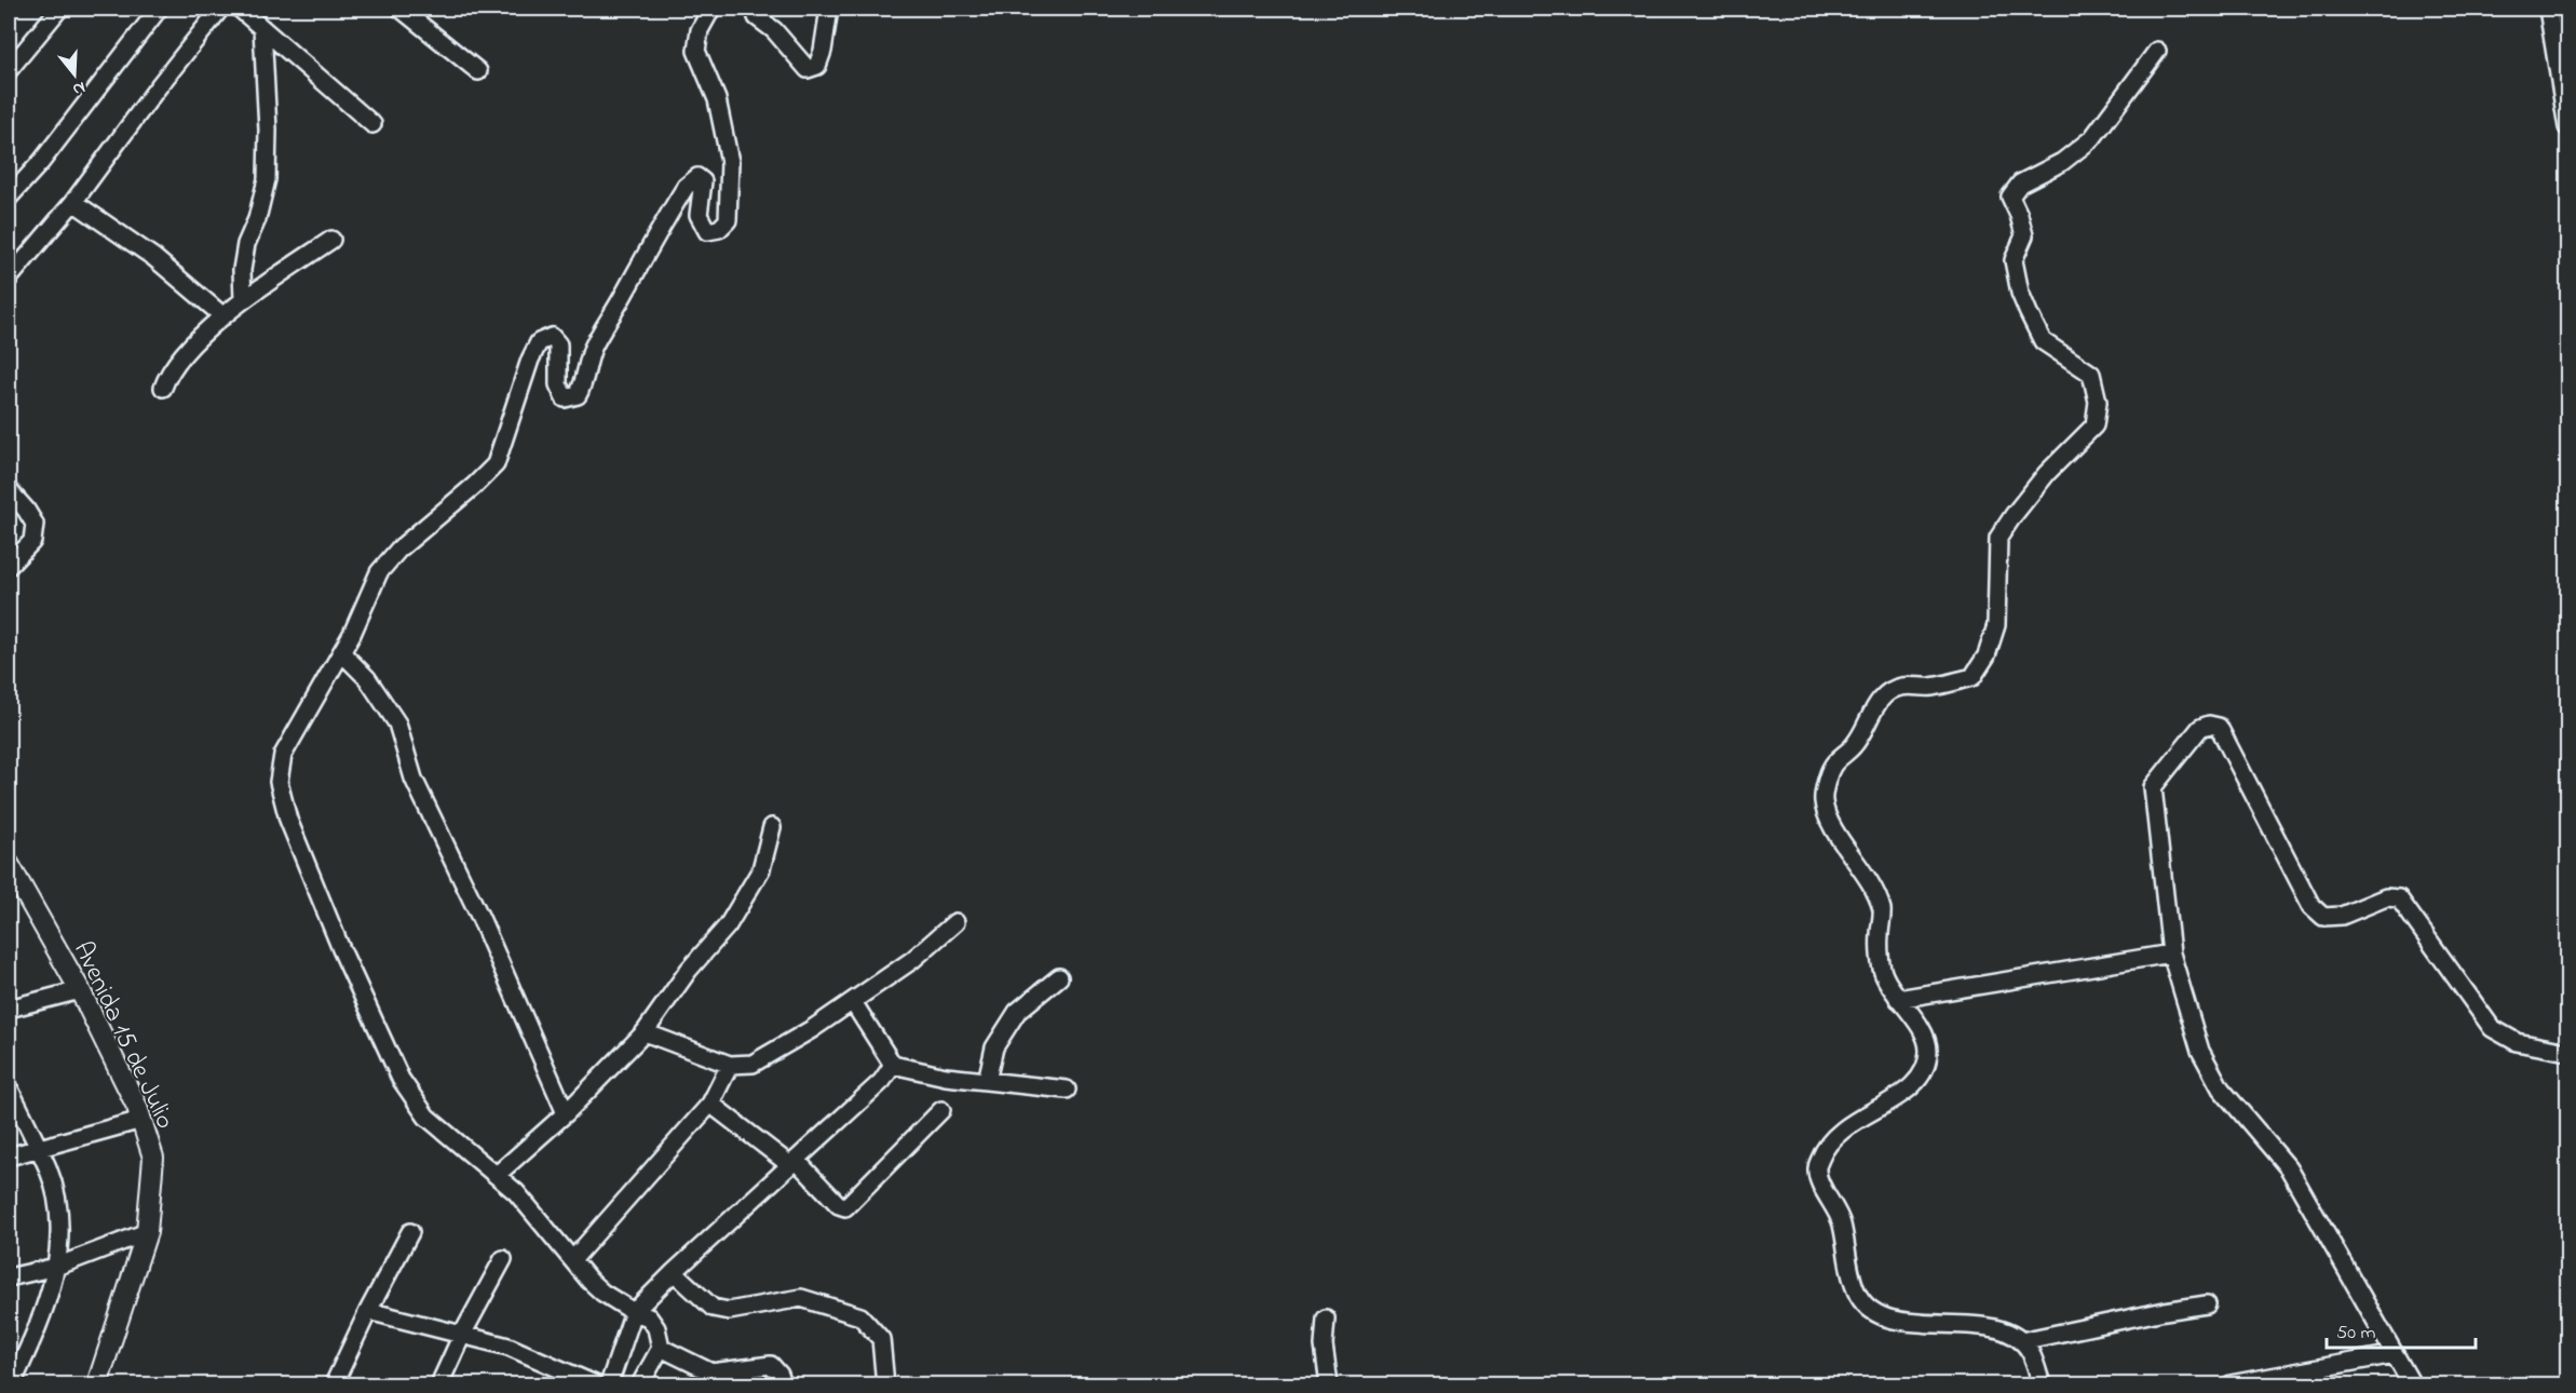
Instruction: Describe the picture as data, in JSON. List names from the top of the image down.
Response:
{
  "streets": {
    "street": ["Avenida 15 de Julio"]
  },
  "scale_bar": "50 m",
  "north": "bottom"
}
